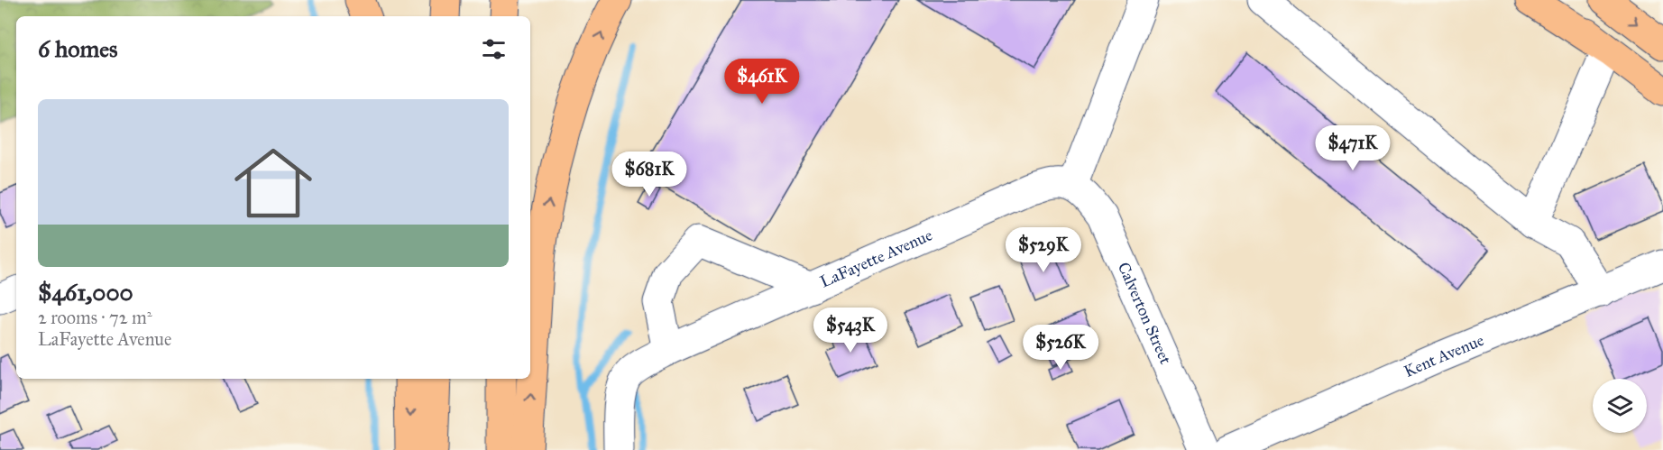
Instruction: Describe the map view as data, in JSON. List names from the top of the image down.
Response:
{
  "streets": {
    "street": ["LaFayette Avenue", "Calverton Street", "Kent Avenue"]
  },
  "crossings": [
    ["LaFayette Avenue", "Calverton Street"]
  ],
  "page": {
    "heading": "6 homes",
    "price": [
      "$461K",
      "$471K",
      "$681K",
      "$529K",
      "$543K",
      "$526K"
    ],
    "list": [
      {
        "name": "$461,000",
        "note": "2 rooms · 72 m² · LaFayette Avenue"
      }
    ]
  }
}
